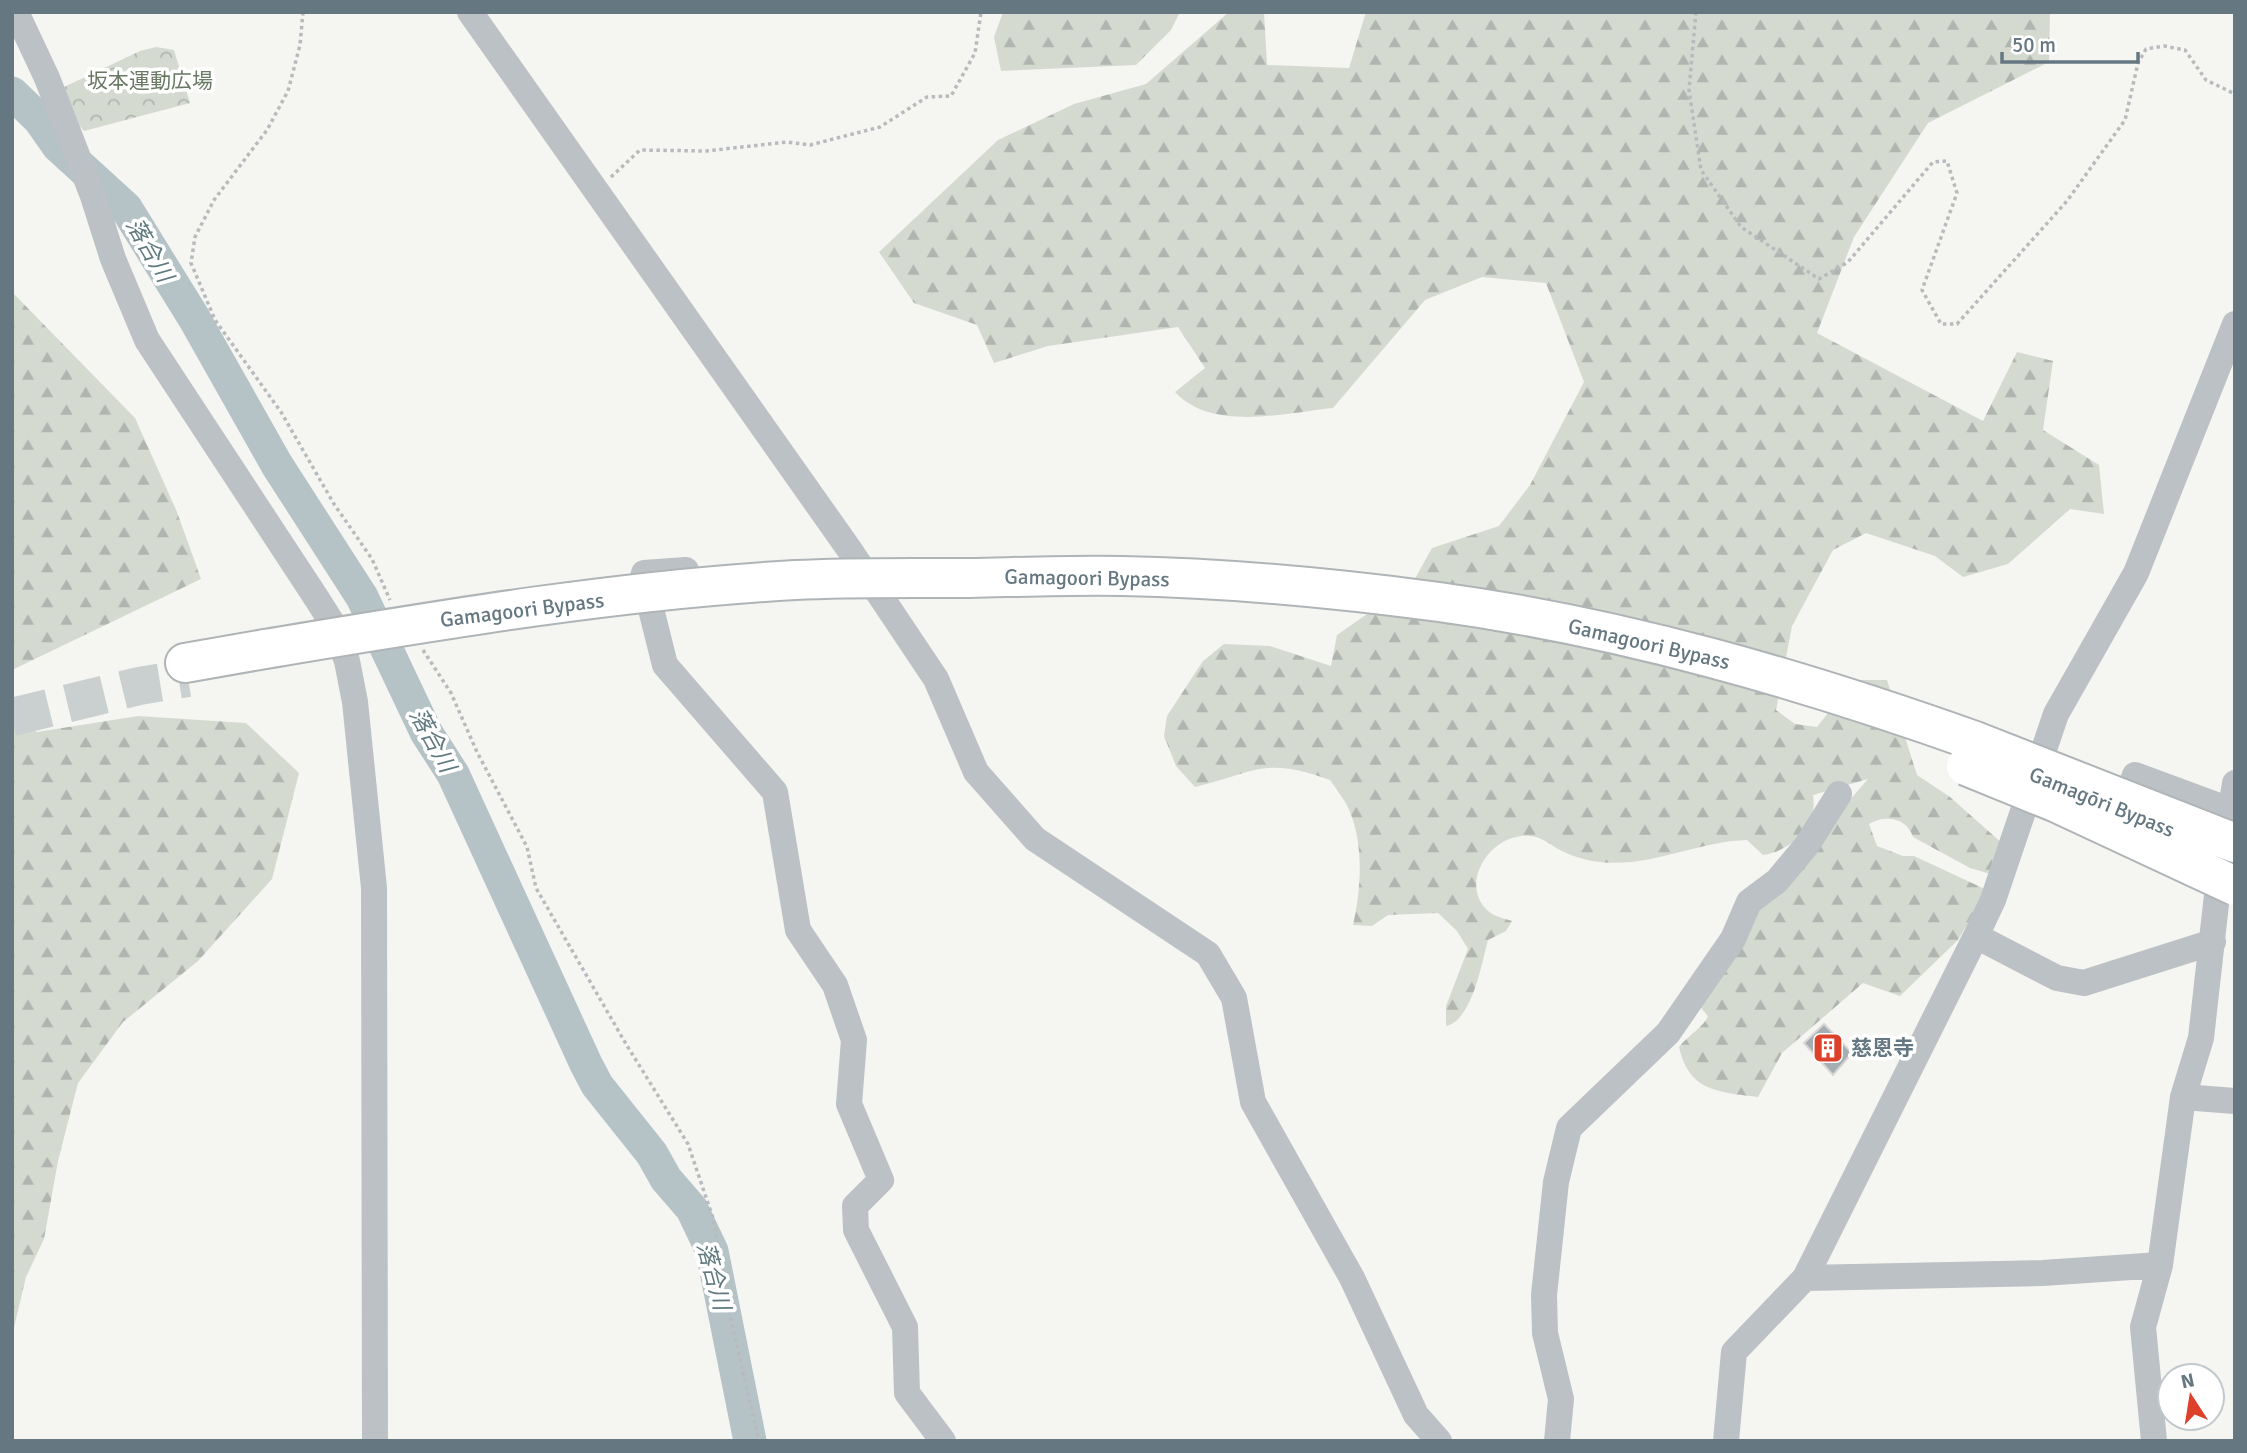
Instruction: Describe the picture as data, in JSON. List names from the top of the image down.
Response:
{
  "streets": {
    "highway": ["Gamagoori Bypass", "Gamagōri Bypass"]
  },
  "crossings": [
    ["Gamagoori Bypass", "Gamagōri Bypass"]
  ],
  "water": ["落合川"],
  "parks": ["坂本運動広場"],
  "places": {
    "building": ["慈恩寺"]
  },
  "scale_bar": "50 m",
  "north": "top"
}
